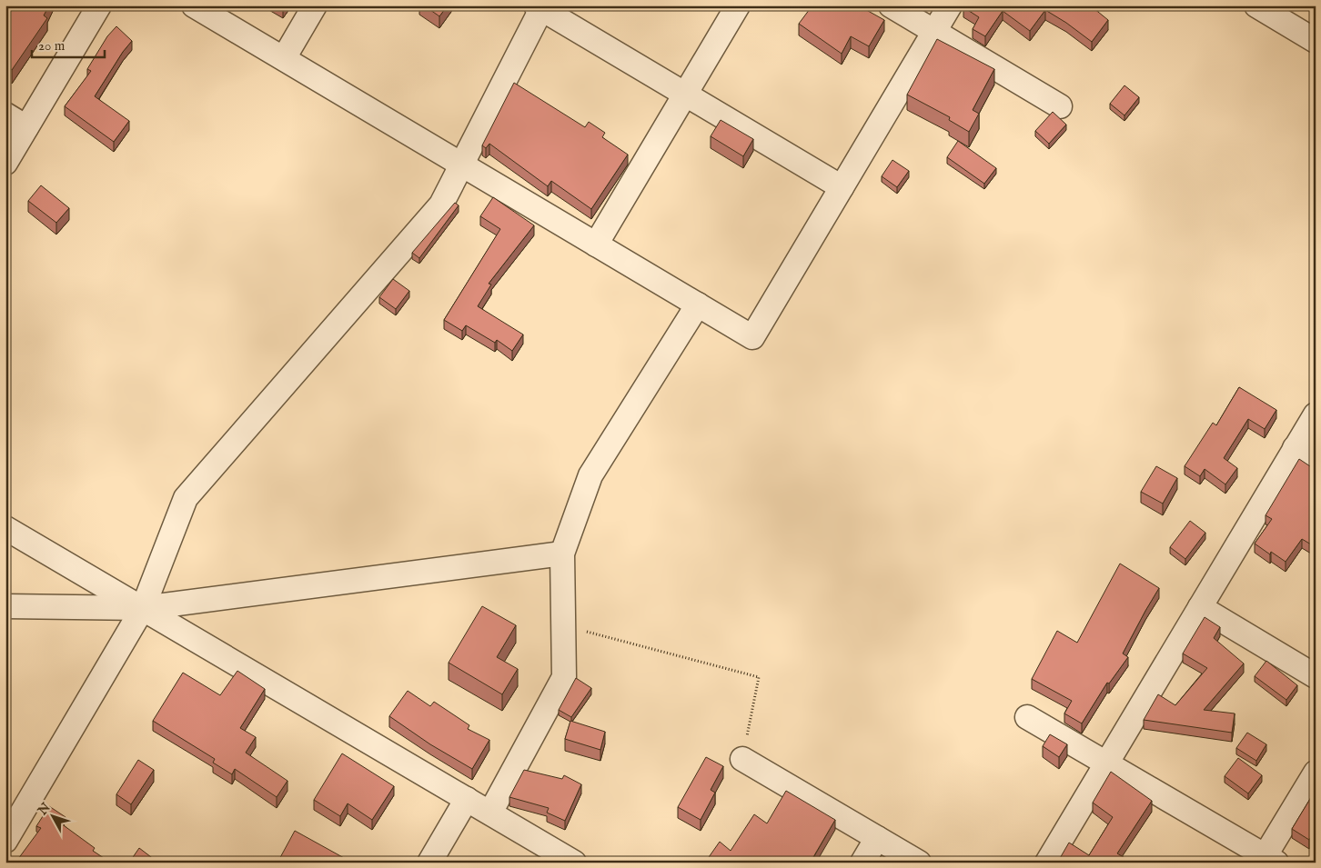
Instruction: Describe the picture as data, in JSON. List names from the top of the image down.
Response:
{
  "scale_bar": "20 m",
  "north": "top left"
}
